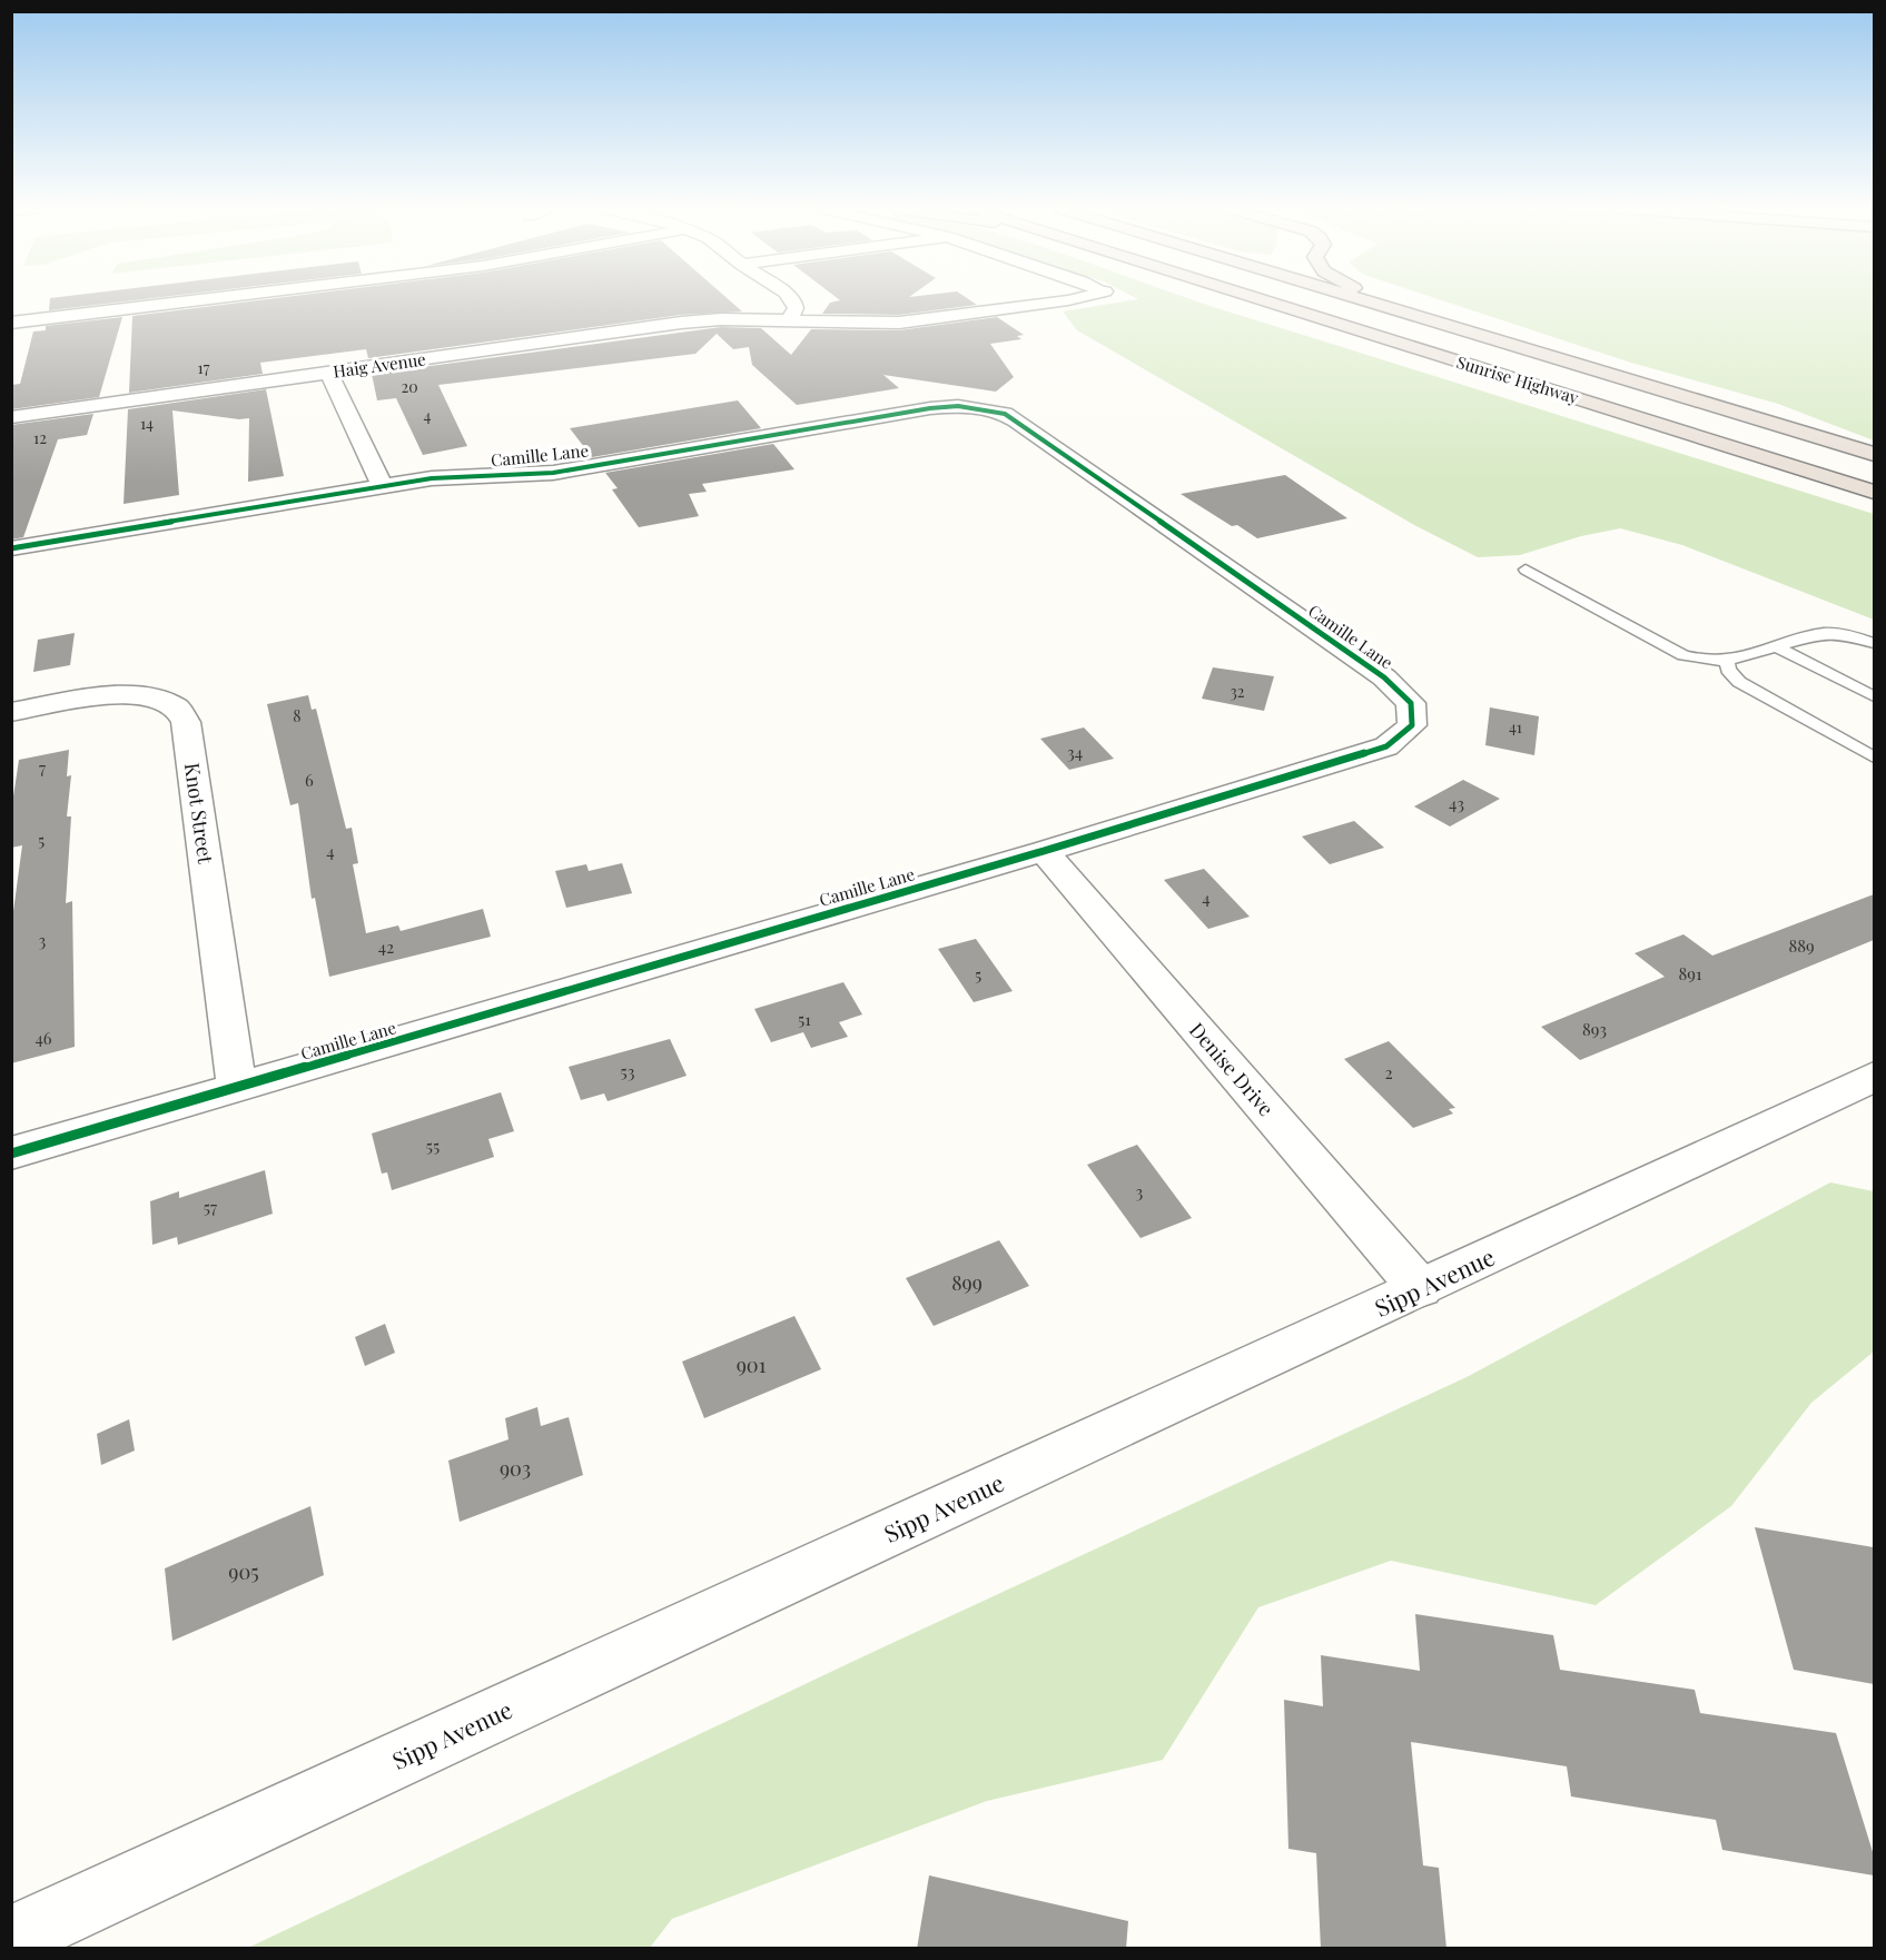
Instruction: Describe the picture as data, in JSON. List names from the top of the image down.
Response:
{
  "streets": {
    "highway": ["Sunrise Highway"],
    "street": [
      "Haig Avenue",
      "Camille Lane",
      "Knot Street",
      "Denise Drive",
      "Sipp Avenue"
    ]
  },
  "crossings": [
    ["Camille Lane", "Knot Street"],
    ["Camille Lane", "Denise Drive"],
    ["Denise Drive", "Sipp Avenue"]
  ],
  "house_numbers": [
    "17",
    "20",
    "4",
    "14",
    "12",
    "32",
    "8",
    "41",
    "34",
    "7",
    "6",
    "43",
    "5",
    "4",
    "4",
    "3",
    "889",
    "42",
    "891",
    "5",
    "51",
    "893",
    "46",
    "53",
    "2",
    "55",
    "3",
    "57",
    "899",
    "901",
    "903",
    "905"
  ]
}
